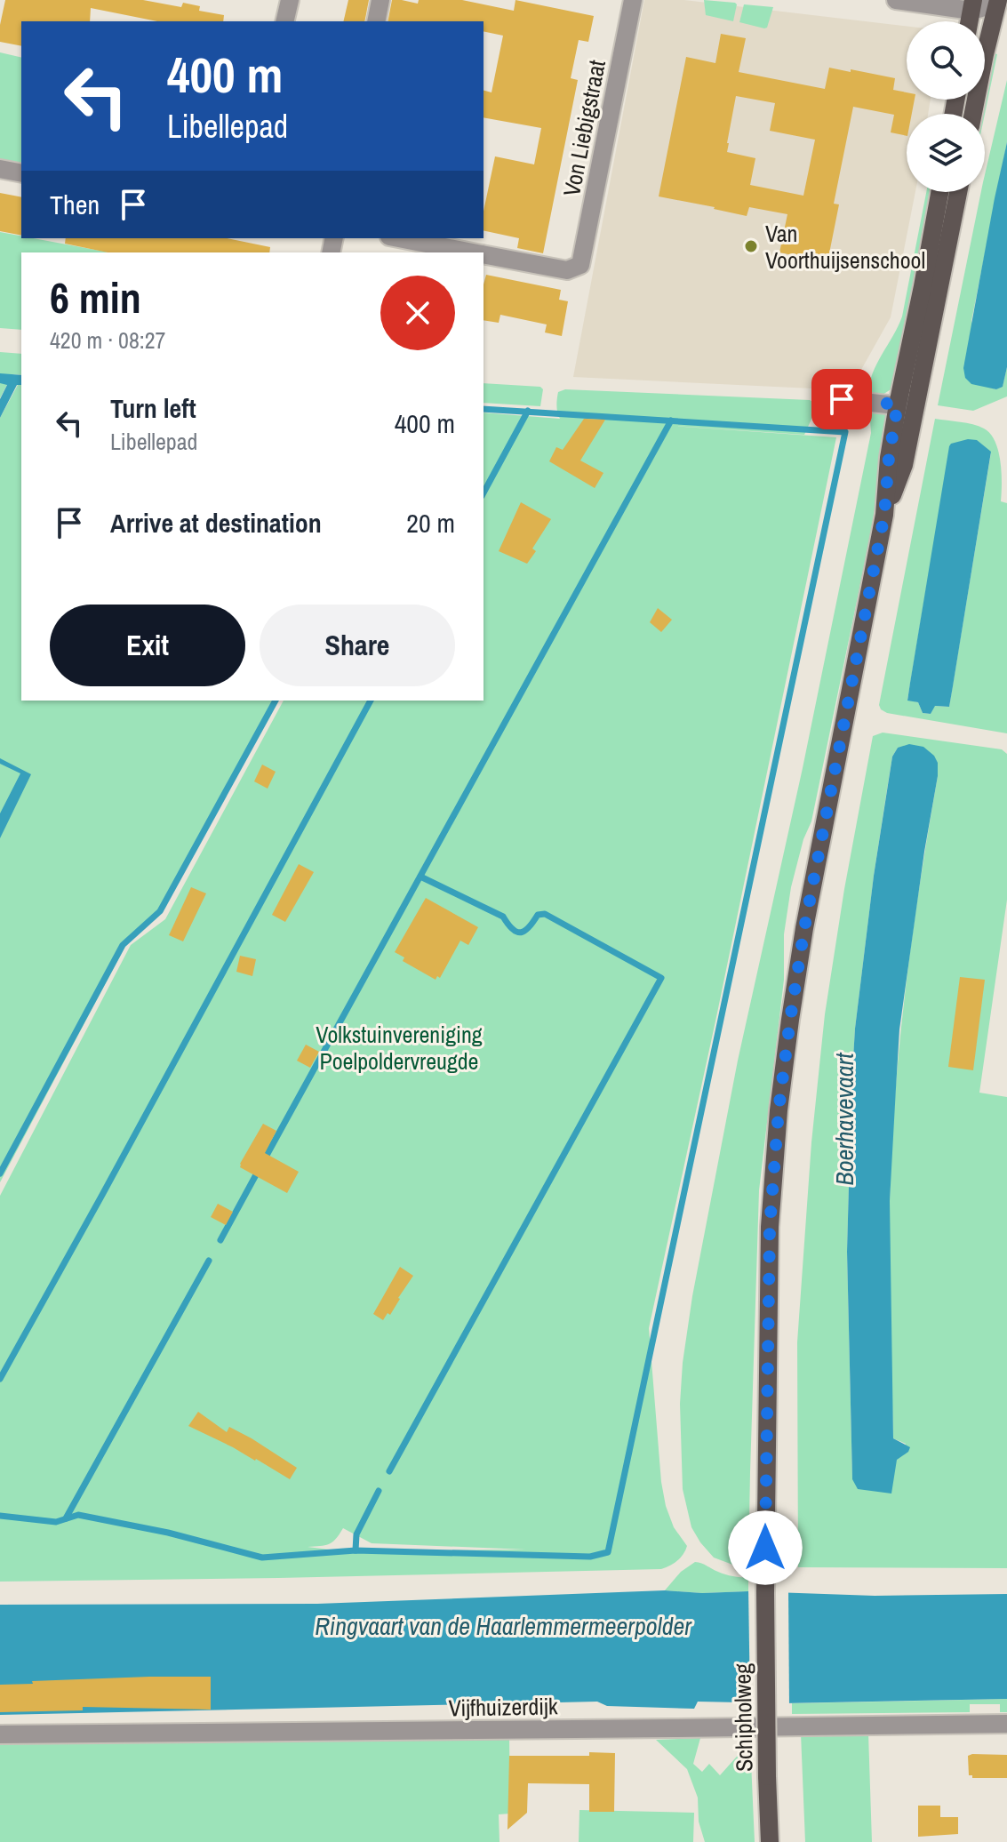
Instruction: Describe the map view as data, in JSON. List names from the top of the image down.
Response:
{
  "streets": {
    "main road": ["Schipholweg"],
    "street": ["Von Liebigstraat", "Vijfhuizerdijk"]
  },
  "water": ["Boerhavevaart", "Ringvaart van de Haarlemmermeerpolder"],
  "parks": ["Volkstuinvereniging Poelpoldervreugde"],
  "places": ["Van Voorthuijsenschool"],
  "page": {
    "turn": ["400 m", "Libellepad"],
    "then": "Then",
    "heading": ["6 min", "420 m · 08:27"],
    "list": [
      {
        "name": "Turn left",
        "note": "Libellepad",
        "value": "400 m"
      },
      {
        "name": "Arrive at destination",
        "value": "20 m"
      }
    ],
    "buttons": ["Exit", "Share"]
  }
}
